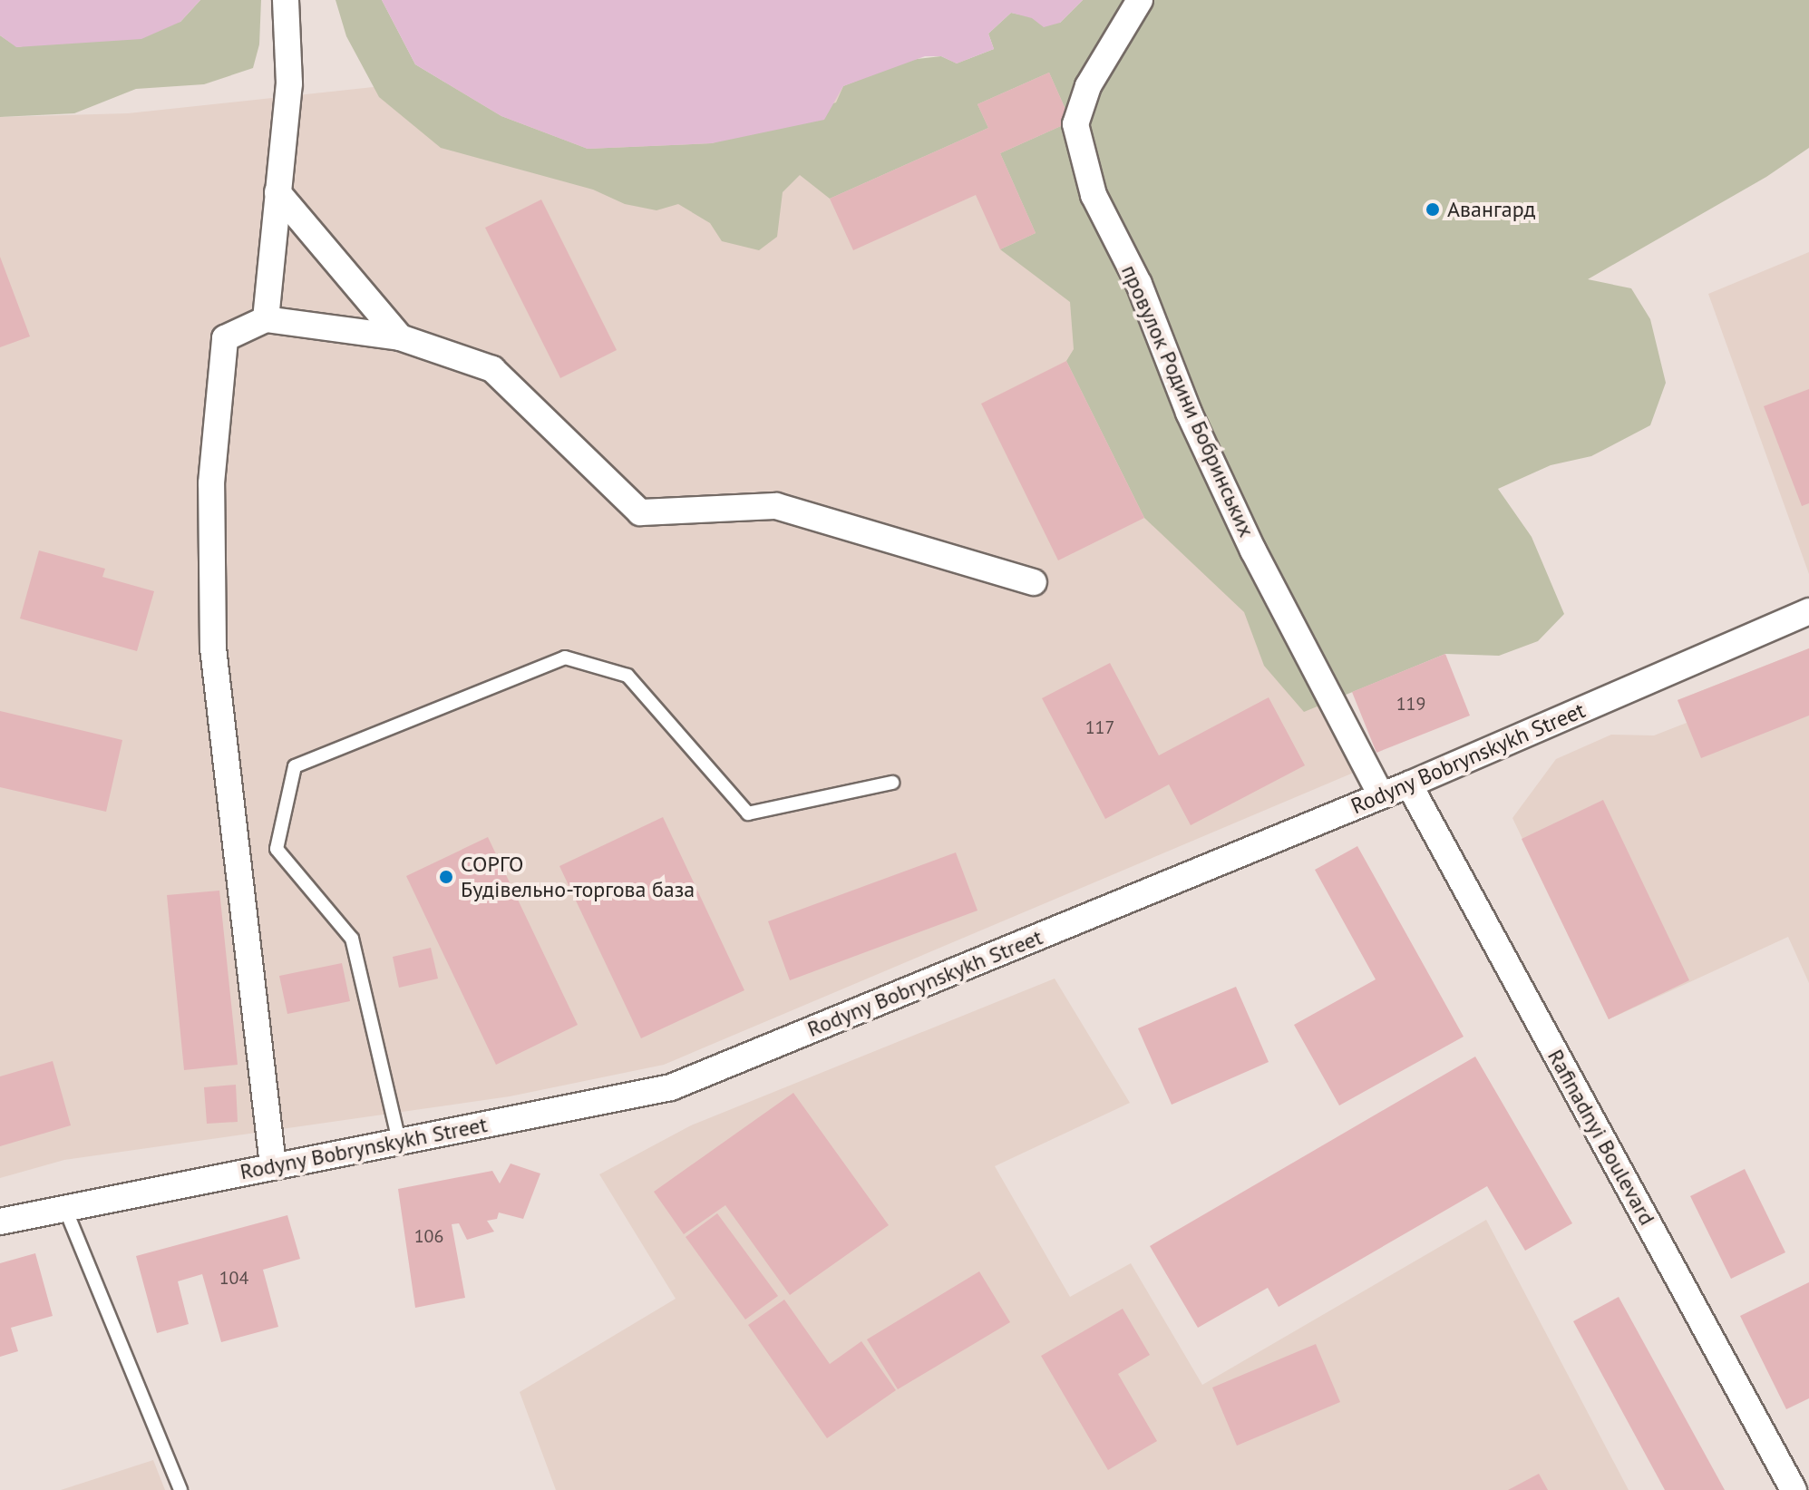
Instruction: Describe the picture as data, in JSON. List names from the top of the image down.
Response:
{
  "streets": {
    "street": ["провулок Родини Бобринських", "Rodyny Bobrynskykh Street", "Rafinadnyi Boulevard"]
  },
  "crossings": [
    ["провулок Родини Бобринських", "Rodyny Bobrynskykh Street"],
    ["Rodyny Bobrynskykh Street", "Rafinadnyi Boulevard"]
  ],
  "places": ["Авангард", "СОРГО Будівельно-торгова база"],
  "house_numbers": [
    "119",
    "117",
    "106",
    "104"
  ]
}
